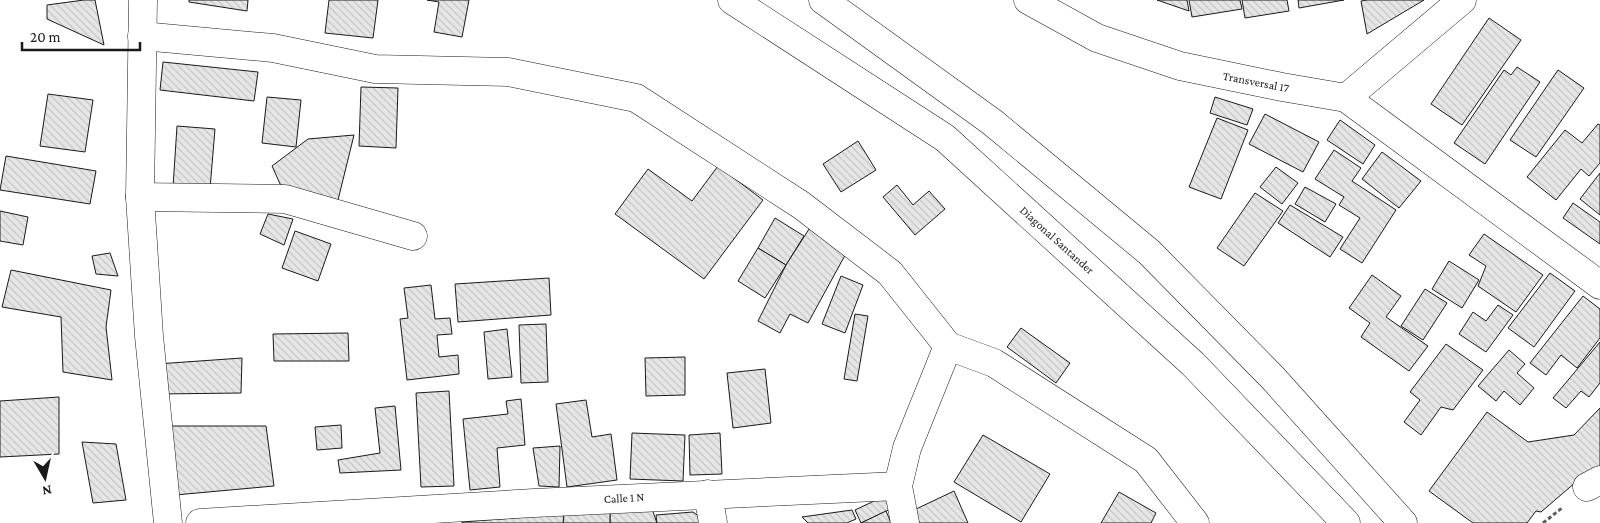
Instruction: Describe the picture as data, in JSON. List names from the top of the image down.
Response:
{
  "streets": {
    "street": ["Transversal 17", "Diagonal Santander", "Calle 1 N"]
  },
  "scale_bar": "20 m",
  "north": "bottom"
}
